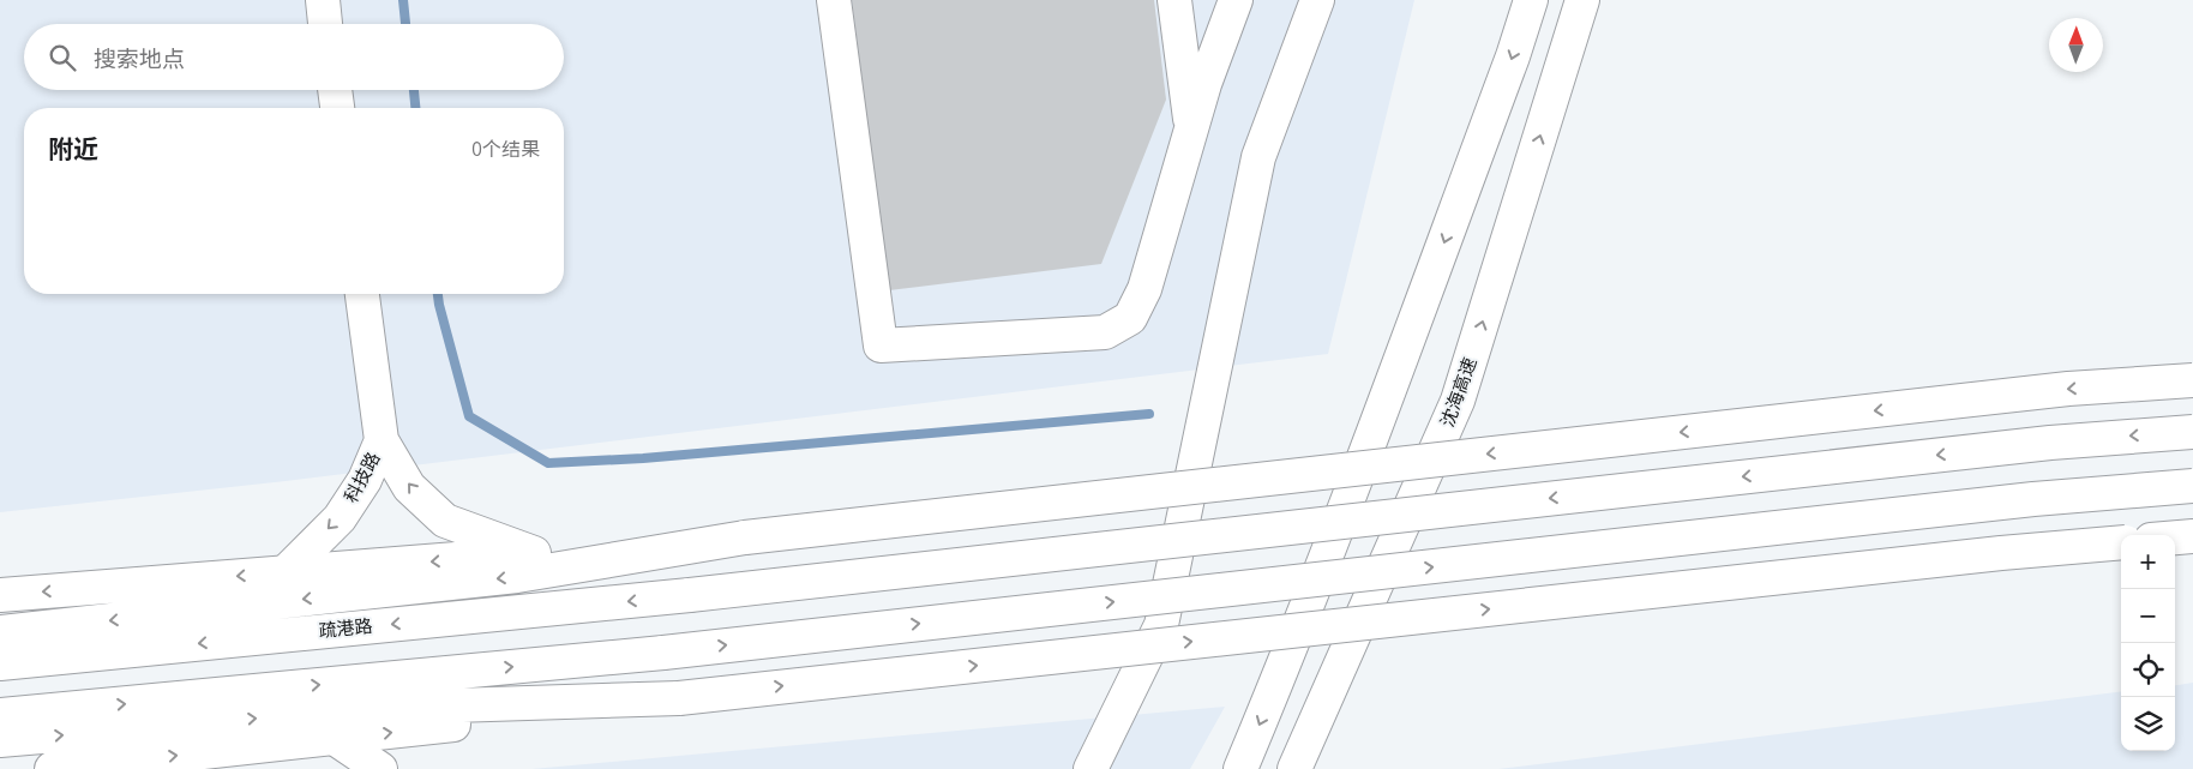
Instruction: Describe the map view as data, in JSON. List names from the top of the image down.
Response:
{
  "streets": {
    "main road": ["沈海高速", "科技路", "疏港路"]
  },
  "one_way": ["科技路"],
  "north": "top",
  "page": {
    "search": "搜索地点",
    "heading": ["附近", "0个结果"],
    "map_buttons": ["+", "−"]
  }
}
